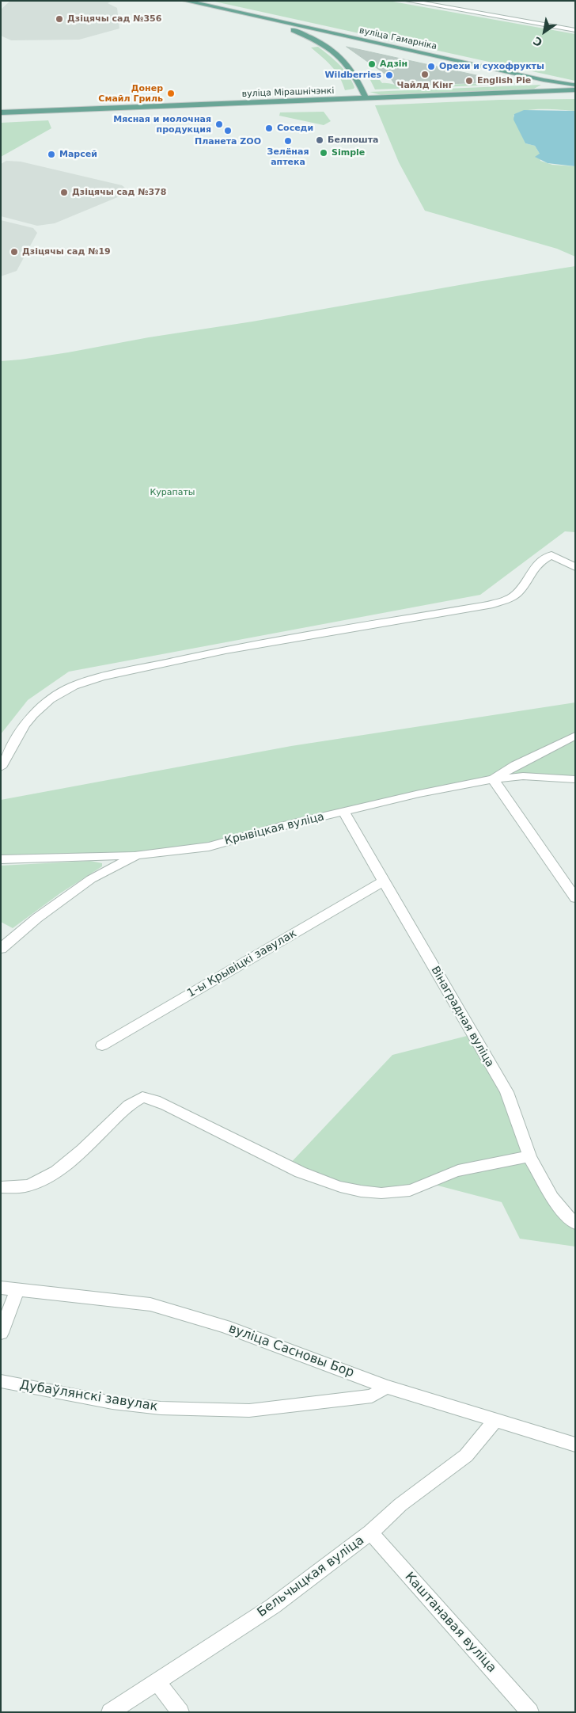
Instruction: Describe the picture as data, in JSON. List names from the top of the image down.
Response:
{
  "streets": {
    "main road": ["вуліца Гамарніка", "вуліца Мірашнічэнкі"],
    "street": [
      "Крывіцкая вуліца",
      "1-ы Крывіцкі завулак",
      "Вінаградная вуліца",
      "вуліца Сасновы Бор",
      "Дубаўлянскі завулак",
      "Бельчыцкая вуліца",
      "Каштанавая вуліца"
    ]
  },
  "crossings": [
    ["вуліца Гамарніка", "вуліца Мірашнічэнкі"],
    ["Крывіцкая вуліца", "Вінаградная вуліца"],
    ["1-ы Крывіцкі завулак", "Вінаградная вуліца"],
    ["вуліца Сасновы Бор", "Дубаўлянскі завулак"],
    ["вуліца Сасновы Бор", "Бельчыцкая вуліца"],
    ["Бельчыцкая вуліца", "Каштанавая вуліца"]
  ],
  "parks": ["Курапаты"],
  "places": [
    "Дзіцячы сад №356",
    "Адзін",
    "Орехи и сухофрукты",
    "Чайлд Кінг",
    "Wildberries",
    "English Pie",
    "Донер Смайл Гриль",
    "Мясная и молочная продукция",
    "Соседи",
    "Планета ZOO",
    "Белпошта",
    "Зелёная аптека",
    "Simple",
    "Марсей",
    "Дзіцячы сад №378",
    "Дзіцячы сад №19"
  ],
  "north": "bottom left"
}
